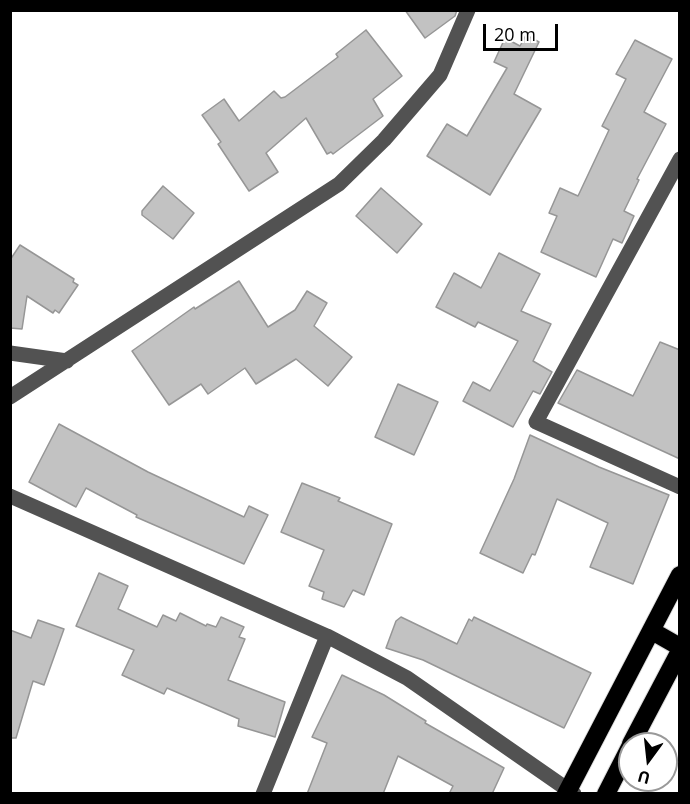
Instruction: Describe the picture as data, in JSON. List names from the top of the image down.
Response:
{
  "scale_bar": "20 m",
  "north": "bottom"
}
